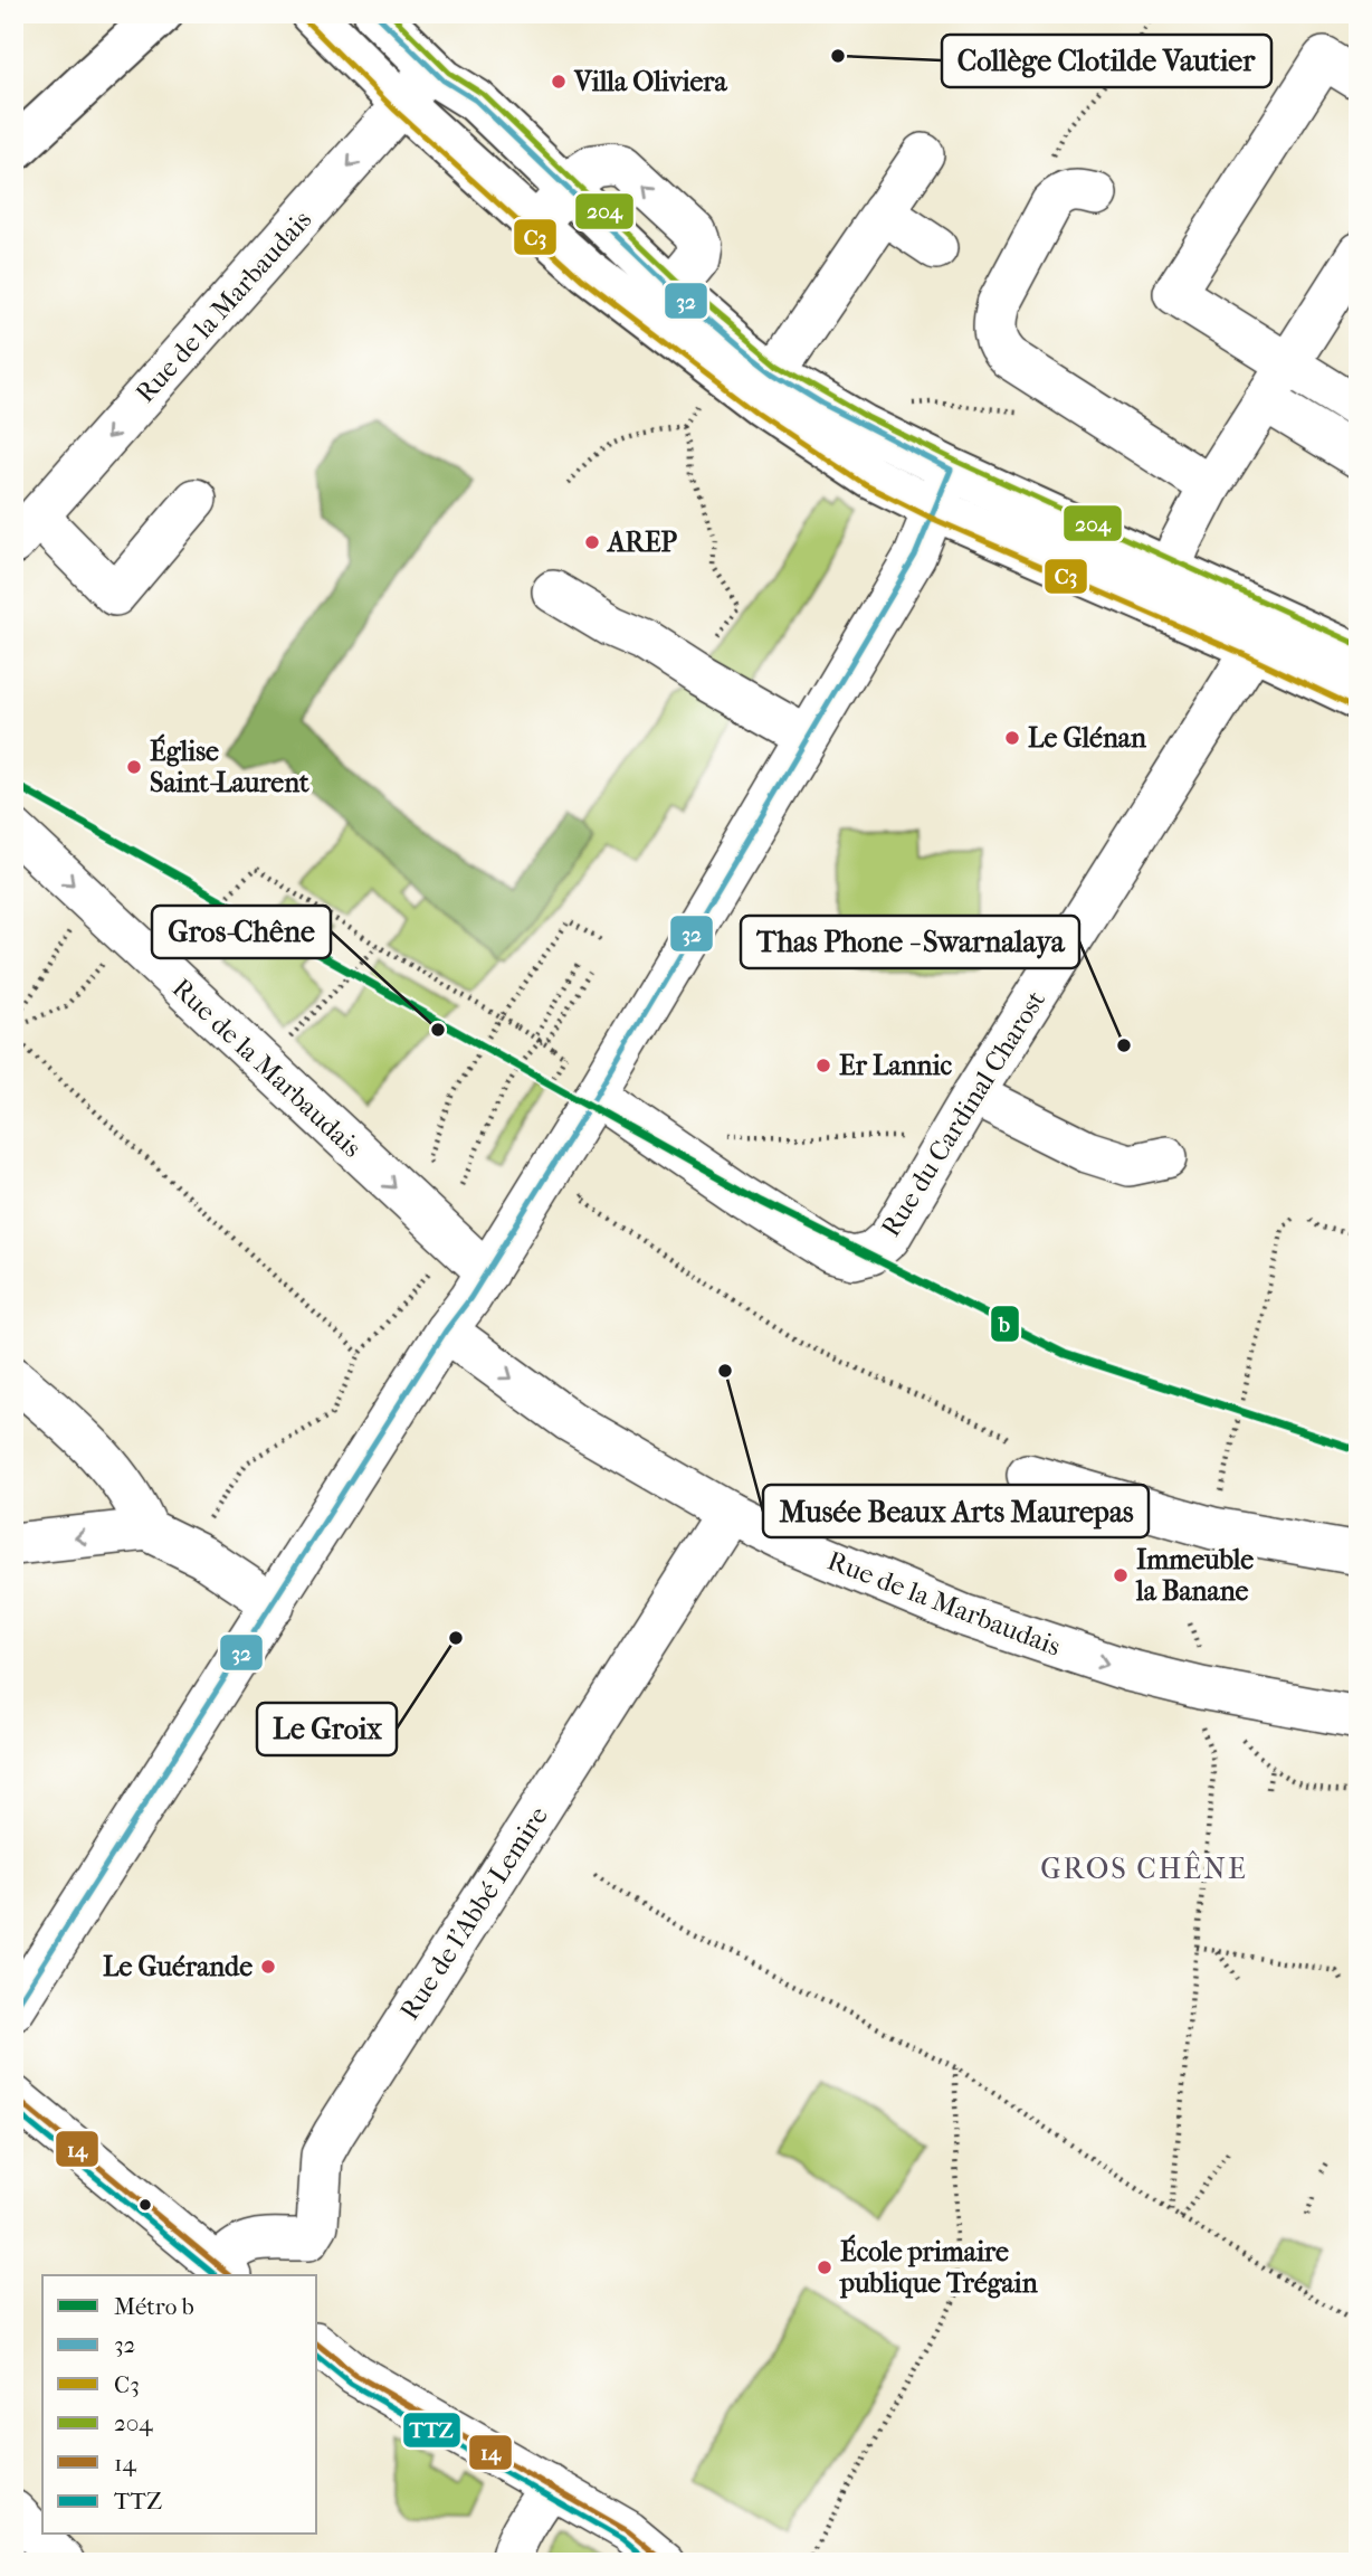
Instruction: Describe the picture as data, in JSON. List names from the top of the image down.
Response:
{
  "streets": {
    "street": ["Rue de la Marbaudais", "Rue du Cardinal Charost", "Rue de l'Abbé Lemire"]
  },
  "crossings": [
    ["Rue de la Marbaudais", "Rue de l'Abbé Lemire"]
  ],
  "districts": ["GROS CHÊNE"],
  "places": [
    "Collège Clotilde Vautier",
    "Villa Oliviera",
    "AREP",
    "Le Glénan",
    "Église Saint-Laurent",
    "Gros-Chêne",
    "Thas Phone - Swarnalaya",
    "Er Lannic",
    "Musée Beaux Arts Maurepas",
    "Immeuble la Banane",
    "Le Groix",
    "Le Guérande",
    "École primaire publique Trégain"
  ],
  "lines": [
    "transit line 32",
    "transit line 204",
    "transit line C3",
    "metro line b",
    "transit line 14",
    "transit line TTZ"
  ],
  "legend": [
    "Métro b",
    "32",
    "C3",
    "204",
    "14",
    "TTZ"
  ]
}
